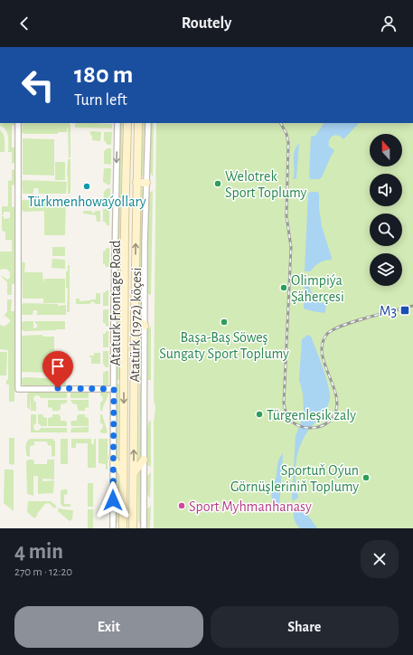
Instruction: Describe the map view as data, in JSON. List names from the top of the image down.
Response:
{
  "streets": {
    "main road": ["Atatürk (1972) köçesi"],
    "street": ["Ataturk Frontage Road"]
  },
  "places": {
    "other": [
      "Welotrek Sport Toplumy",
      "Türkmenhowaýollary",
      "Olimpiýa Şäherçesi",
      "Başa-Baş Söweş Sungaty Sport Toplumy",
      "Türgenleşik zaly",
      "Sportuň Oýun Görnüşleriniň Toplumy",
      "Sport Myhmanhanasy"
    ],
    "transit": ["M3"]
  },
  "north": "top",
  "page": {
    "header": "Routely",
    "turn": ["180 m", "Turn left"],
    "heading": ["4 min", "270 m · 12:20"],
    "buttons": ["Exit", "Share"]
  }
}
